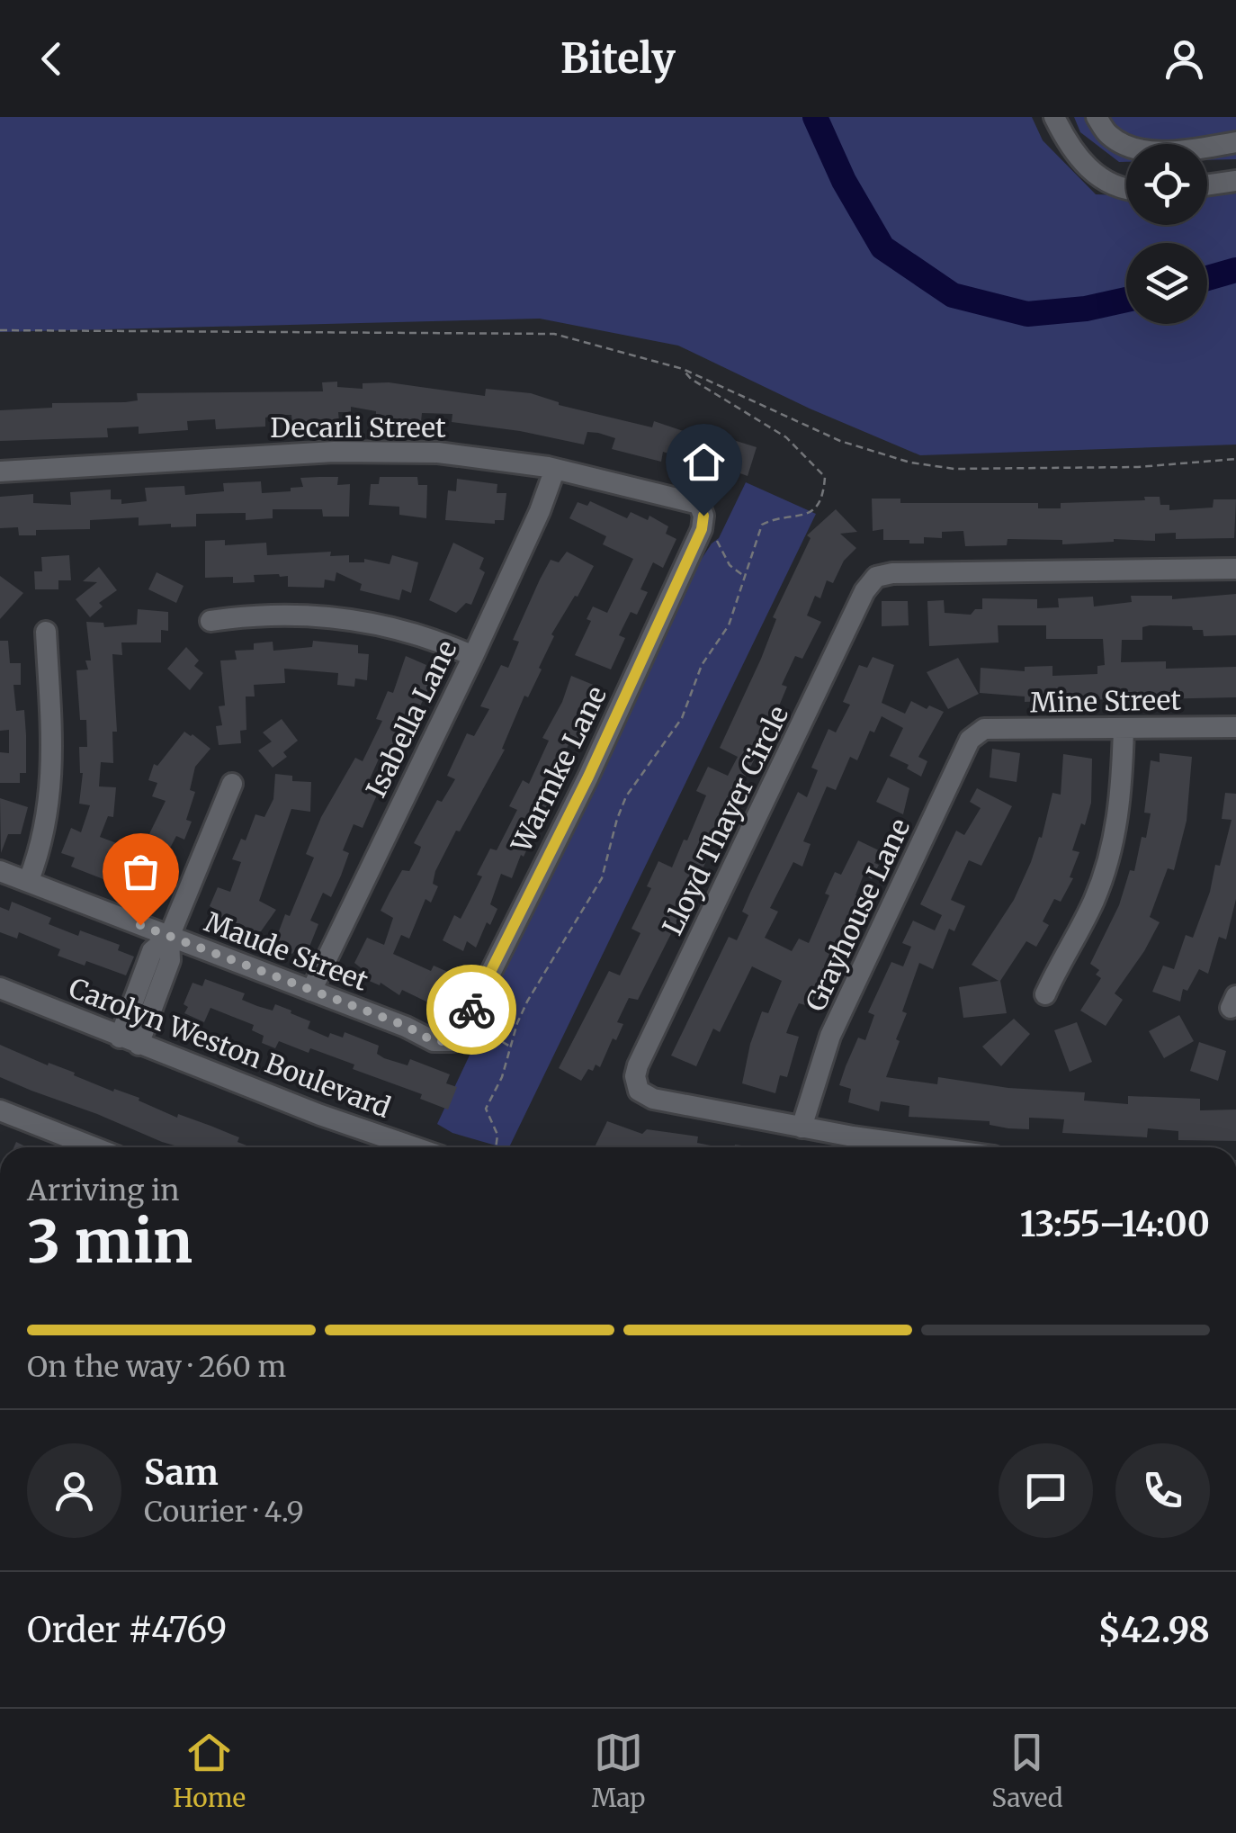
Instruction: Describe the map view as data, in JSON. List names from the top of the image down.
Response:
{
  "streets": {
    "street": [
      "Decarli Street",
      "Mine Street",
      "Isabella Lane",
      "Warmke Lane",
      "Lloyd Thayer Circle",
      "Grayhouse Lane",
      "Maude Street",
      "Carolyn Weston Boulevard"
    ]
  },
  "crossings": [
    ["Decarli Street", "Isabella Lane"],
    ["Decarli Street", "Warmke Lane"],
    ["Mine Street", "Grayhouse Lane"],
    ["Isabella Lane", "Maude Street"],
    ["Warmke Lane", "Maude Street"],
    ["Lloyd Thayer Circle", "Grayhouse Lane"]
  ],
  "page": {
    "header": "Bitely",
    "heading": ["3 min", "Arriving in", "13:55–14:00"],
    "panel": [
      "Sam",
      "Courier · 4.9",
      "Order #4769",
      "$42.98"
    ],
    "bar": "On the way · 260 m",
    "tabs": ["Home", "Map", "Saved"]
  }
}
